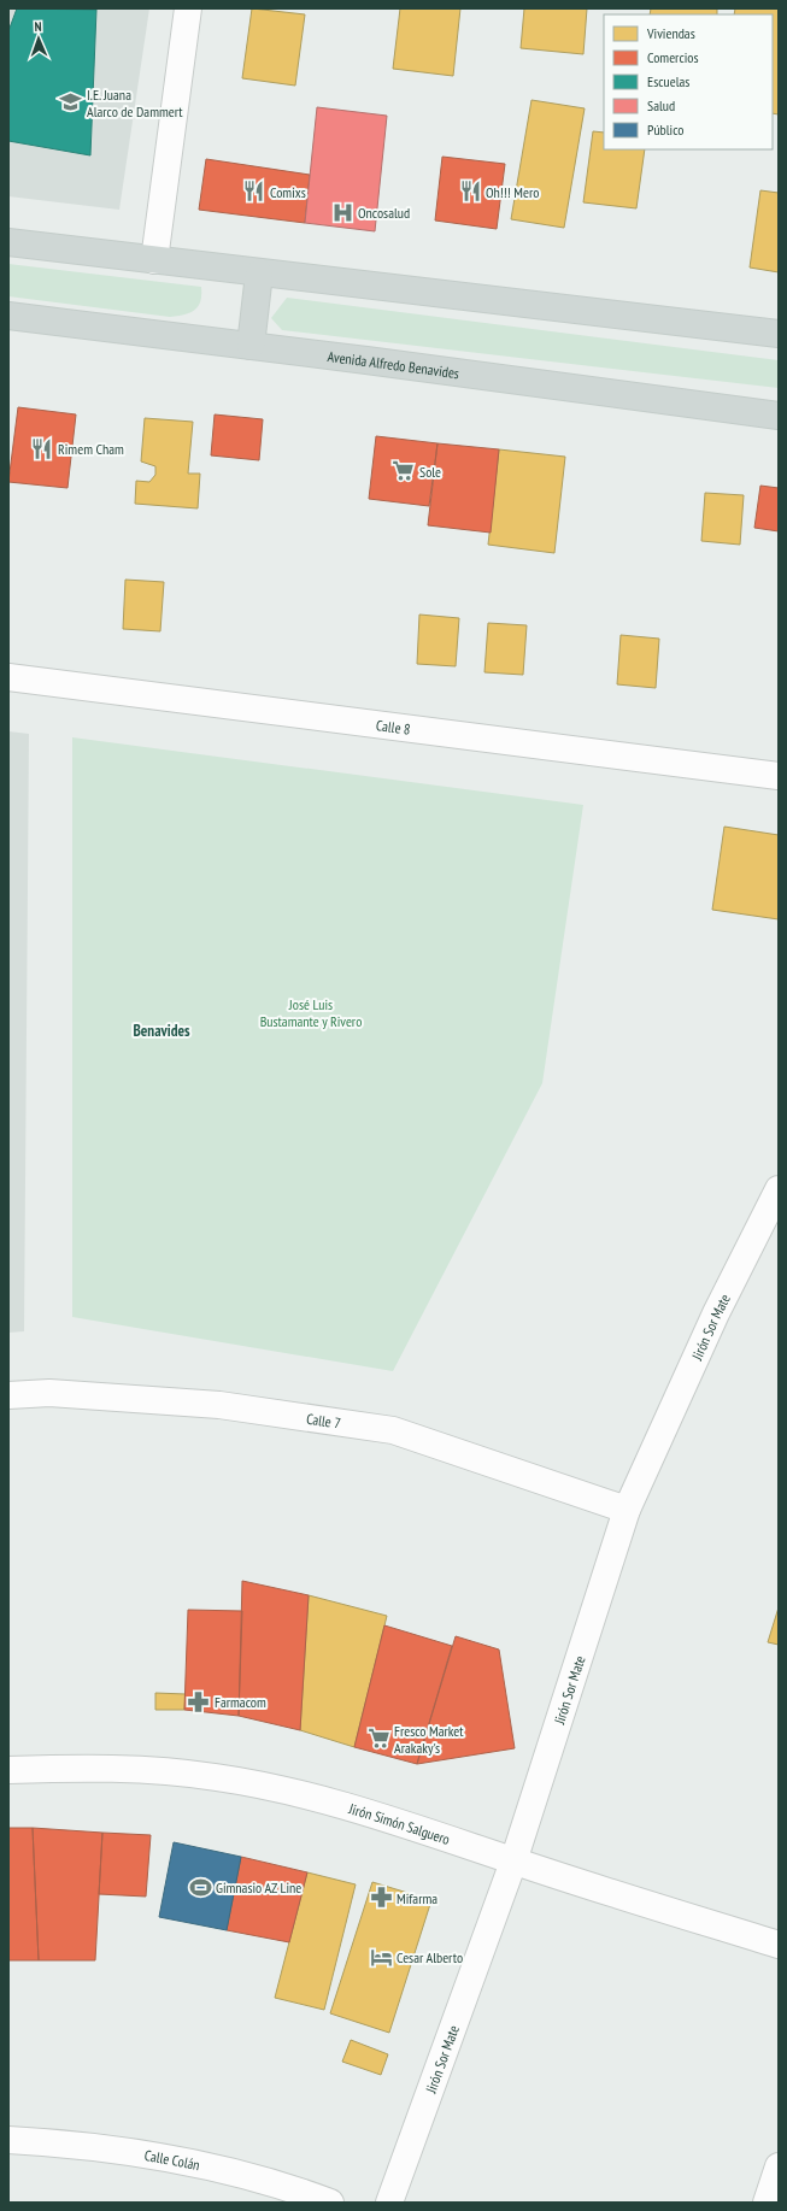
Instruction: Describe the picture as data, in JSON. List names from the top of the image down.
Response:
{
  "streets": {
    "main road": ["Avenida Alfredo Benavides"],
    "street": [
      "Calle 8",
      "Jirón Sor Mate",
      "Calle 7",
      "Jirón Simón Salguero",
      "Calle Colán"
    ]
  },
  "crossings": [
    ["Jirón Sor Mate", "Calle 7"],
    ["Jirón Sor Mate", "Jirón Simón Salguero"]
  ],
  "districts": ["Benavides"],
  "parks": ["José Luis Bustamante y Rivero"],
  "places": {
    "school or university": ["I.E. Juana Alarco de Dammert"],
    "restaurant": ["Comixs", "Oh!!! Mero", "Rimem Cham"],
    "hospital": ["Oncosalud"],
    "supermarket": ["Sole", "Fresco Market Arakaky's"],
    "pharmacy": ["Farmacom", "Mifarma"],
    "sports": ["Gimnasio AZ Line"],
    "hotel": ["Cesar Alberto"]
  },
  "legend": [
    "Viviendas",
    "Comercios",
    "Escuelas",
    "Salud",
    "Público"
  ],
  "north": "top"
}
